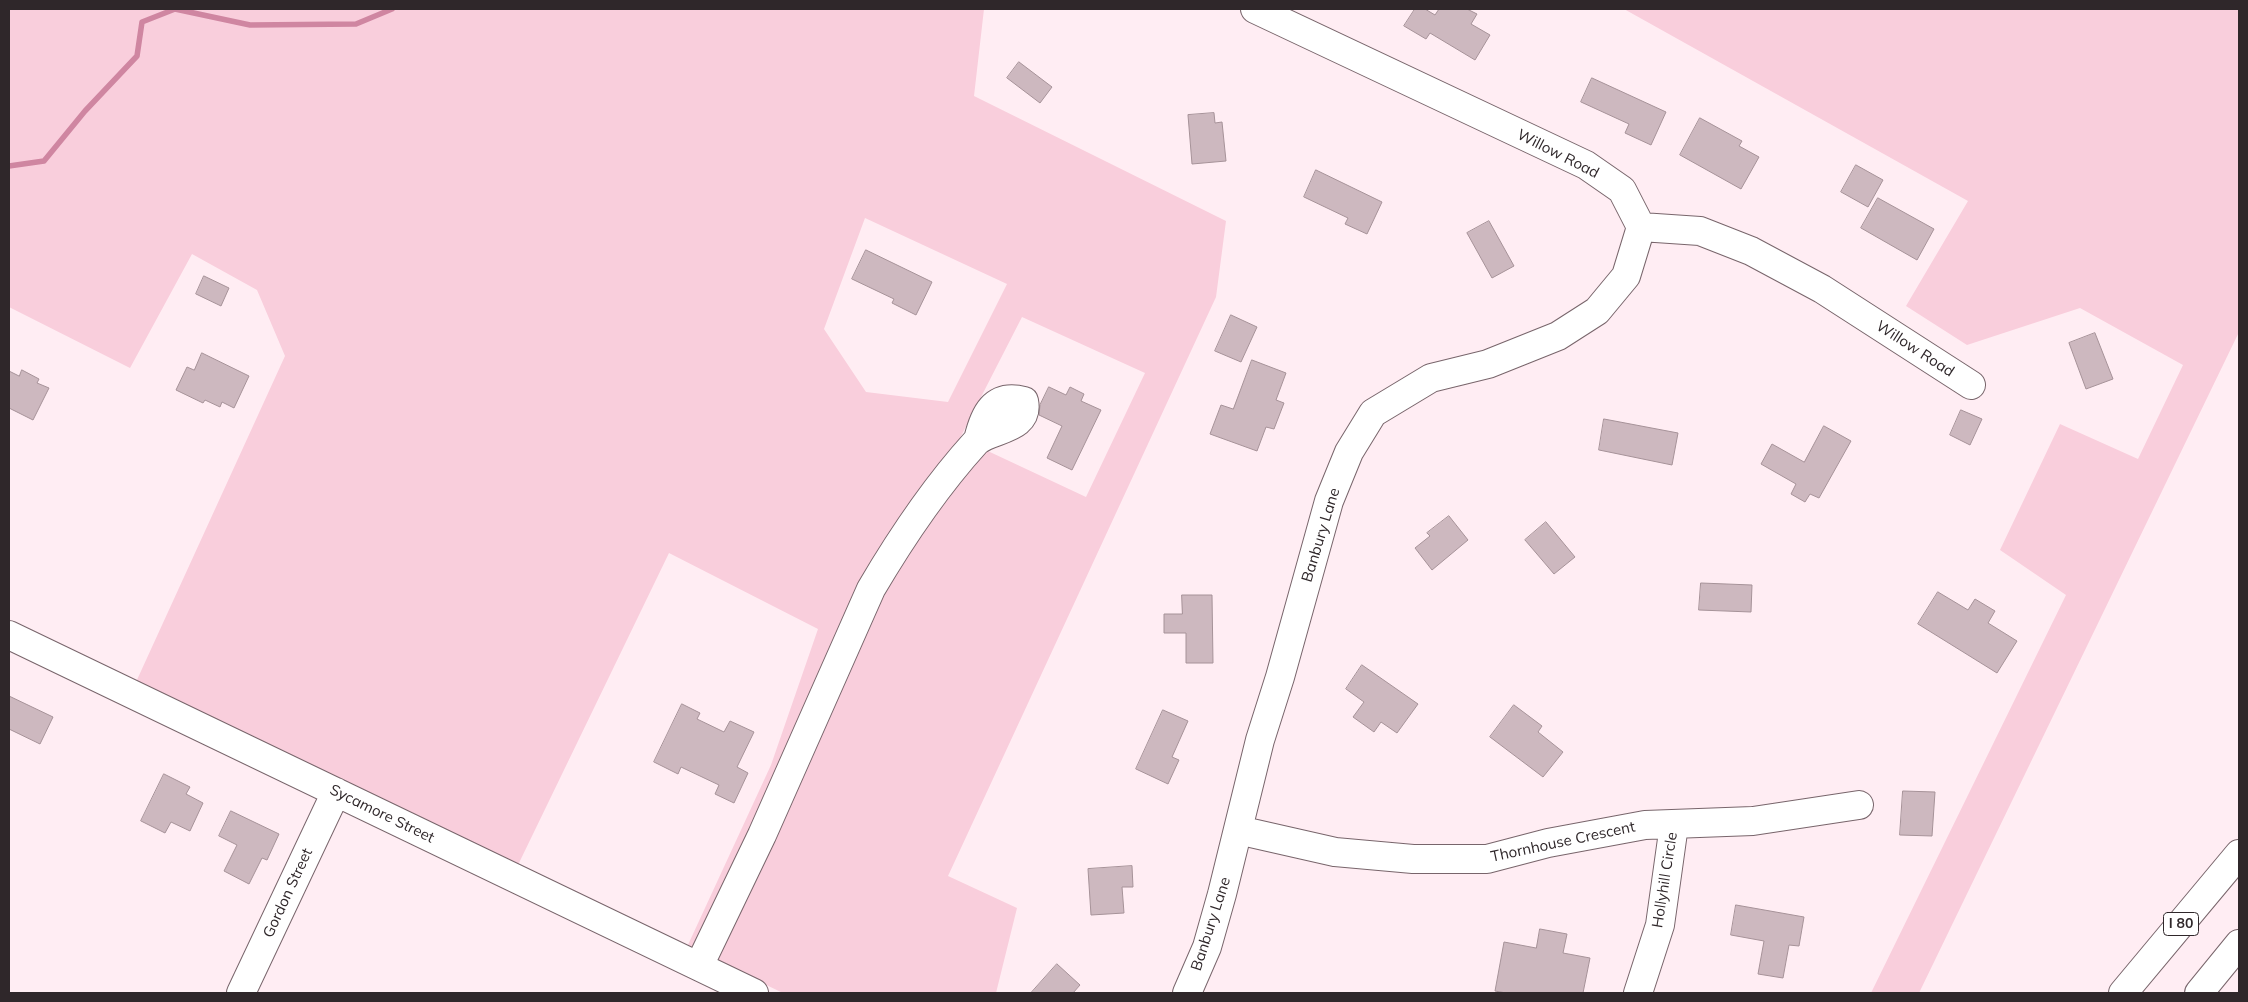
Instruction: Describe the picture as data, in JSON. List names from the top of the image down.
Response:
{
  "streets": {
    "main road": [
      "Willow Road",
      "Banbury Lane",
      "Sycamore Street",
      "Thornhouse Crescent",
      "Hollyhill Circle",
      "Gordon Street",
      "I 80"
    ]
  },
  "crossings": [
    ["Willow Road", "Banbury Lane"],
    ["Banbury Lane", "Thornhouse Crescent"],
    ["Sycamore Street", "Gordon Street"],
    ["Thornhouse Crescent", "Hollyhill Circle"]
  ]
}
